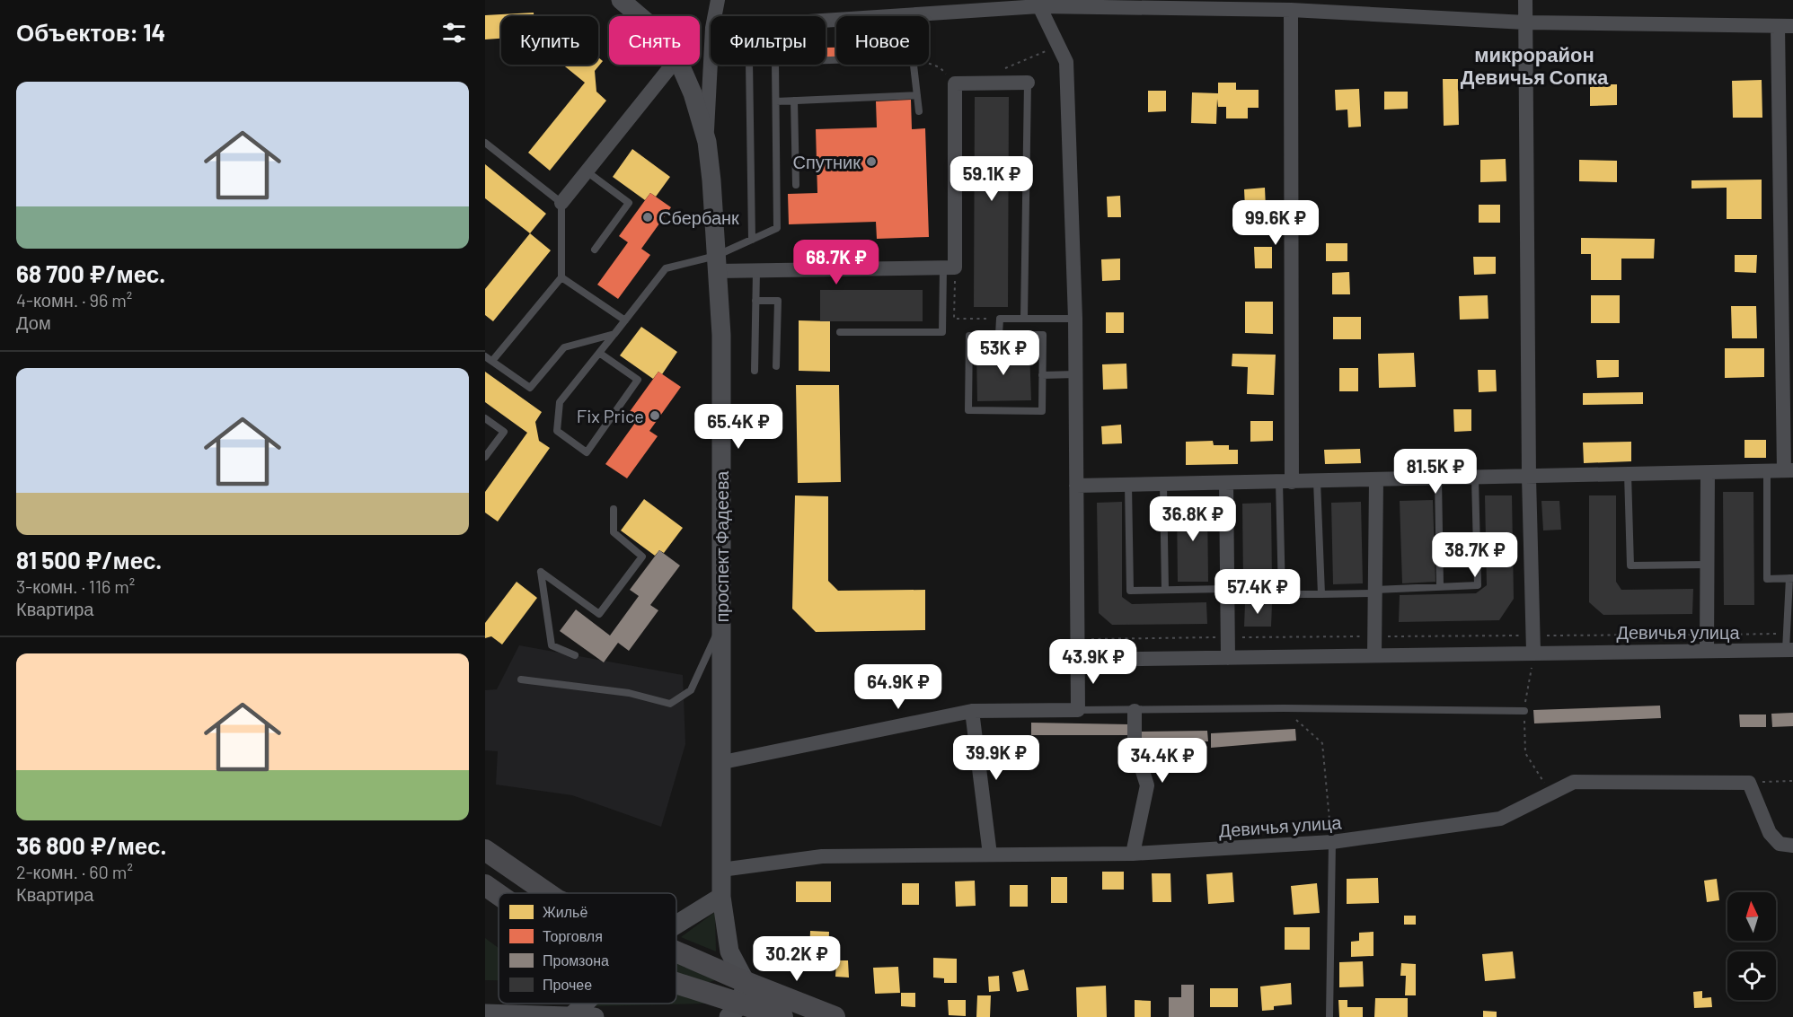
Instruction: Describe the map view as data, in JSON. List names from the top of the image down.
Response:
{
  "streets": {
    "street": ["проспект Фадеева", "Девичья улица"]
  },
  "crossings": [
    ["проспект Фадеева", "Девичья улица"]
  ],
  "districts": ["микрорайон Девичья Сопка"],
  "places": ["Спутник", "Сбербанк", "Fix Price"],
  "legend": [
    "Жильё",
    "Торговля",
    "Промзона",
    "Прочее"
  ],
  "north": "top",
  "page": {
    "heading": "Объектов: 14",
    "chip": [
      "Купить",
      "Снять",
      "Фильтры",
      "Новое"
    ],
    "list": [
      {
        "name": "68 700 ₽/мес.",
        "note": "4-комн. · 96 m² · Дом"
      },
      {
        "name": "81 500 ₽/мес.",
        "note": "3-комн. · 116 m² · Квартира"
      },
      {
        "name": "36 800 ₽/мес.",
        "note": "2-комн. · 60 m² · Квартира"
      }
    ],
    "price": [
      "59.1K ₽",
      "99.6K ₽",
      "68.7K ₽",
      "53K ₽",
      "65.4K ₽",
      "81.5K ₽",
      "36.8K ₽",
      "38.7K ₽",
      "57.4K ₽",
      "43.9K ₽",
      "64.9K ₽",
      "39.9K ₽",
      "34.4K ₽",
      "30.2K ₽"
    ]
  }
}
